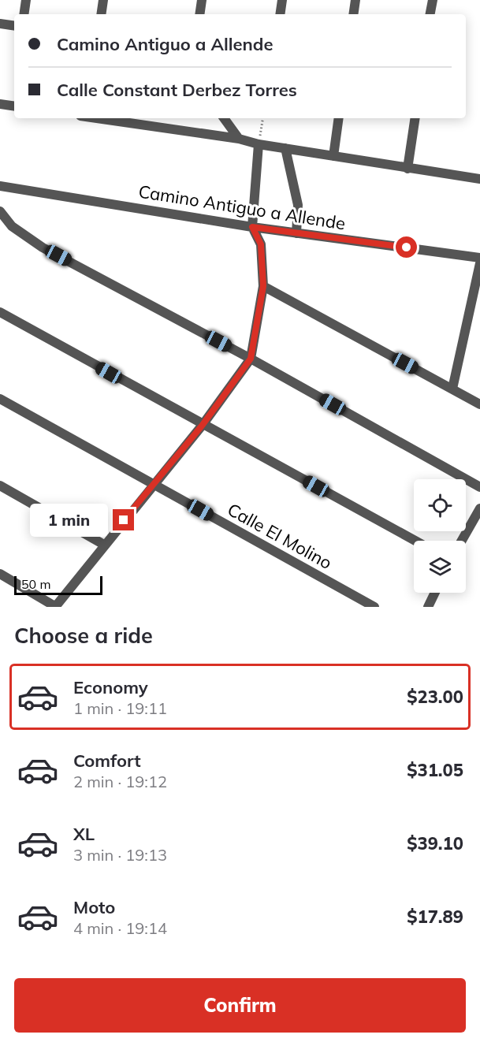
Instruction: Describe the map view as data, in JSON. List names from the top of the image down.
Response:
{
  "streets": {
    "street": ["Camino Antiguo a Allende", "Calle El Molino"]
  },
  "scale_bar": "50 m",
  "page": {
    "banner": ["Camino Antiguo a Allende", "Calle Constant Derbez Torres"],
    "bubble": "1 min",
    "scale": "50 m",
    "heading": "Choose a ride",
    "list": [
      {
        "name": "Economy",
        "note": "1 min · 19:11",
        "value": "$23.00"
      },
      {
        "name": "Comfort",
        "note": "2 min · 19:12",
        "value": "$31.05"
      },
      {
        "name": "XL",
        "note": "3 min · 19:13",
        "value": "$39.10"
      },
      {
        "name": "Moto",
        "note": "4 min · 19:14",
        "value": "$17.89"
      }
    ],
    "buttons": "Confirm"
  }
}
